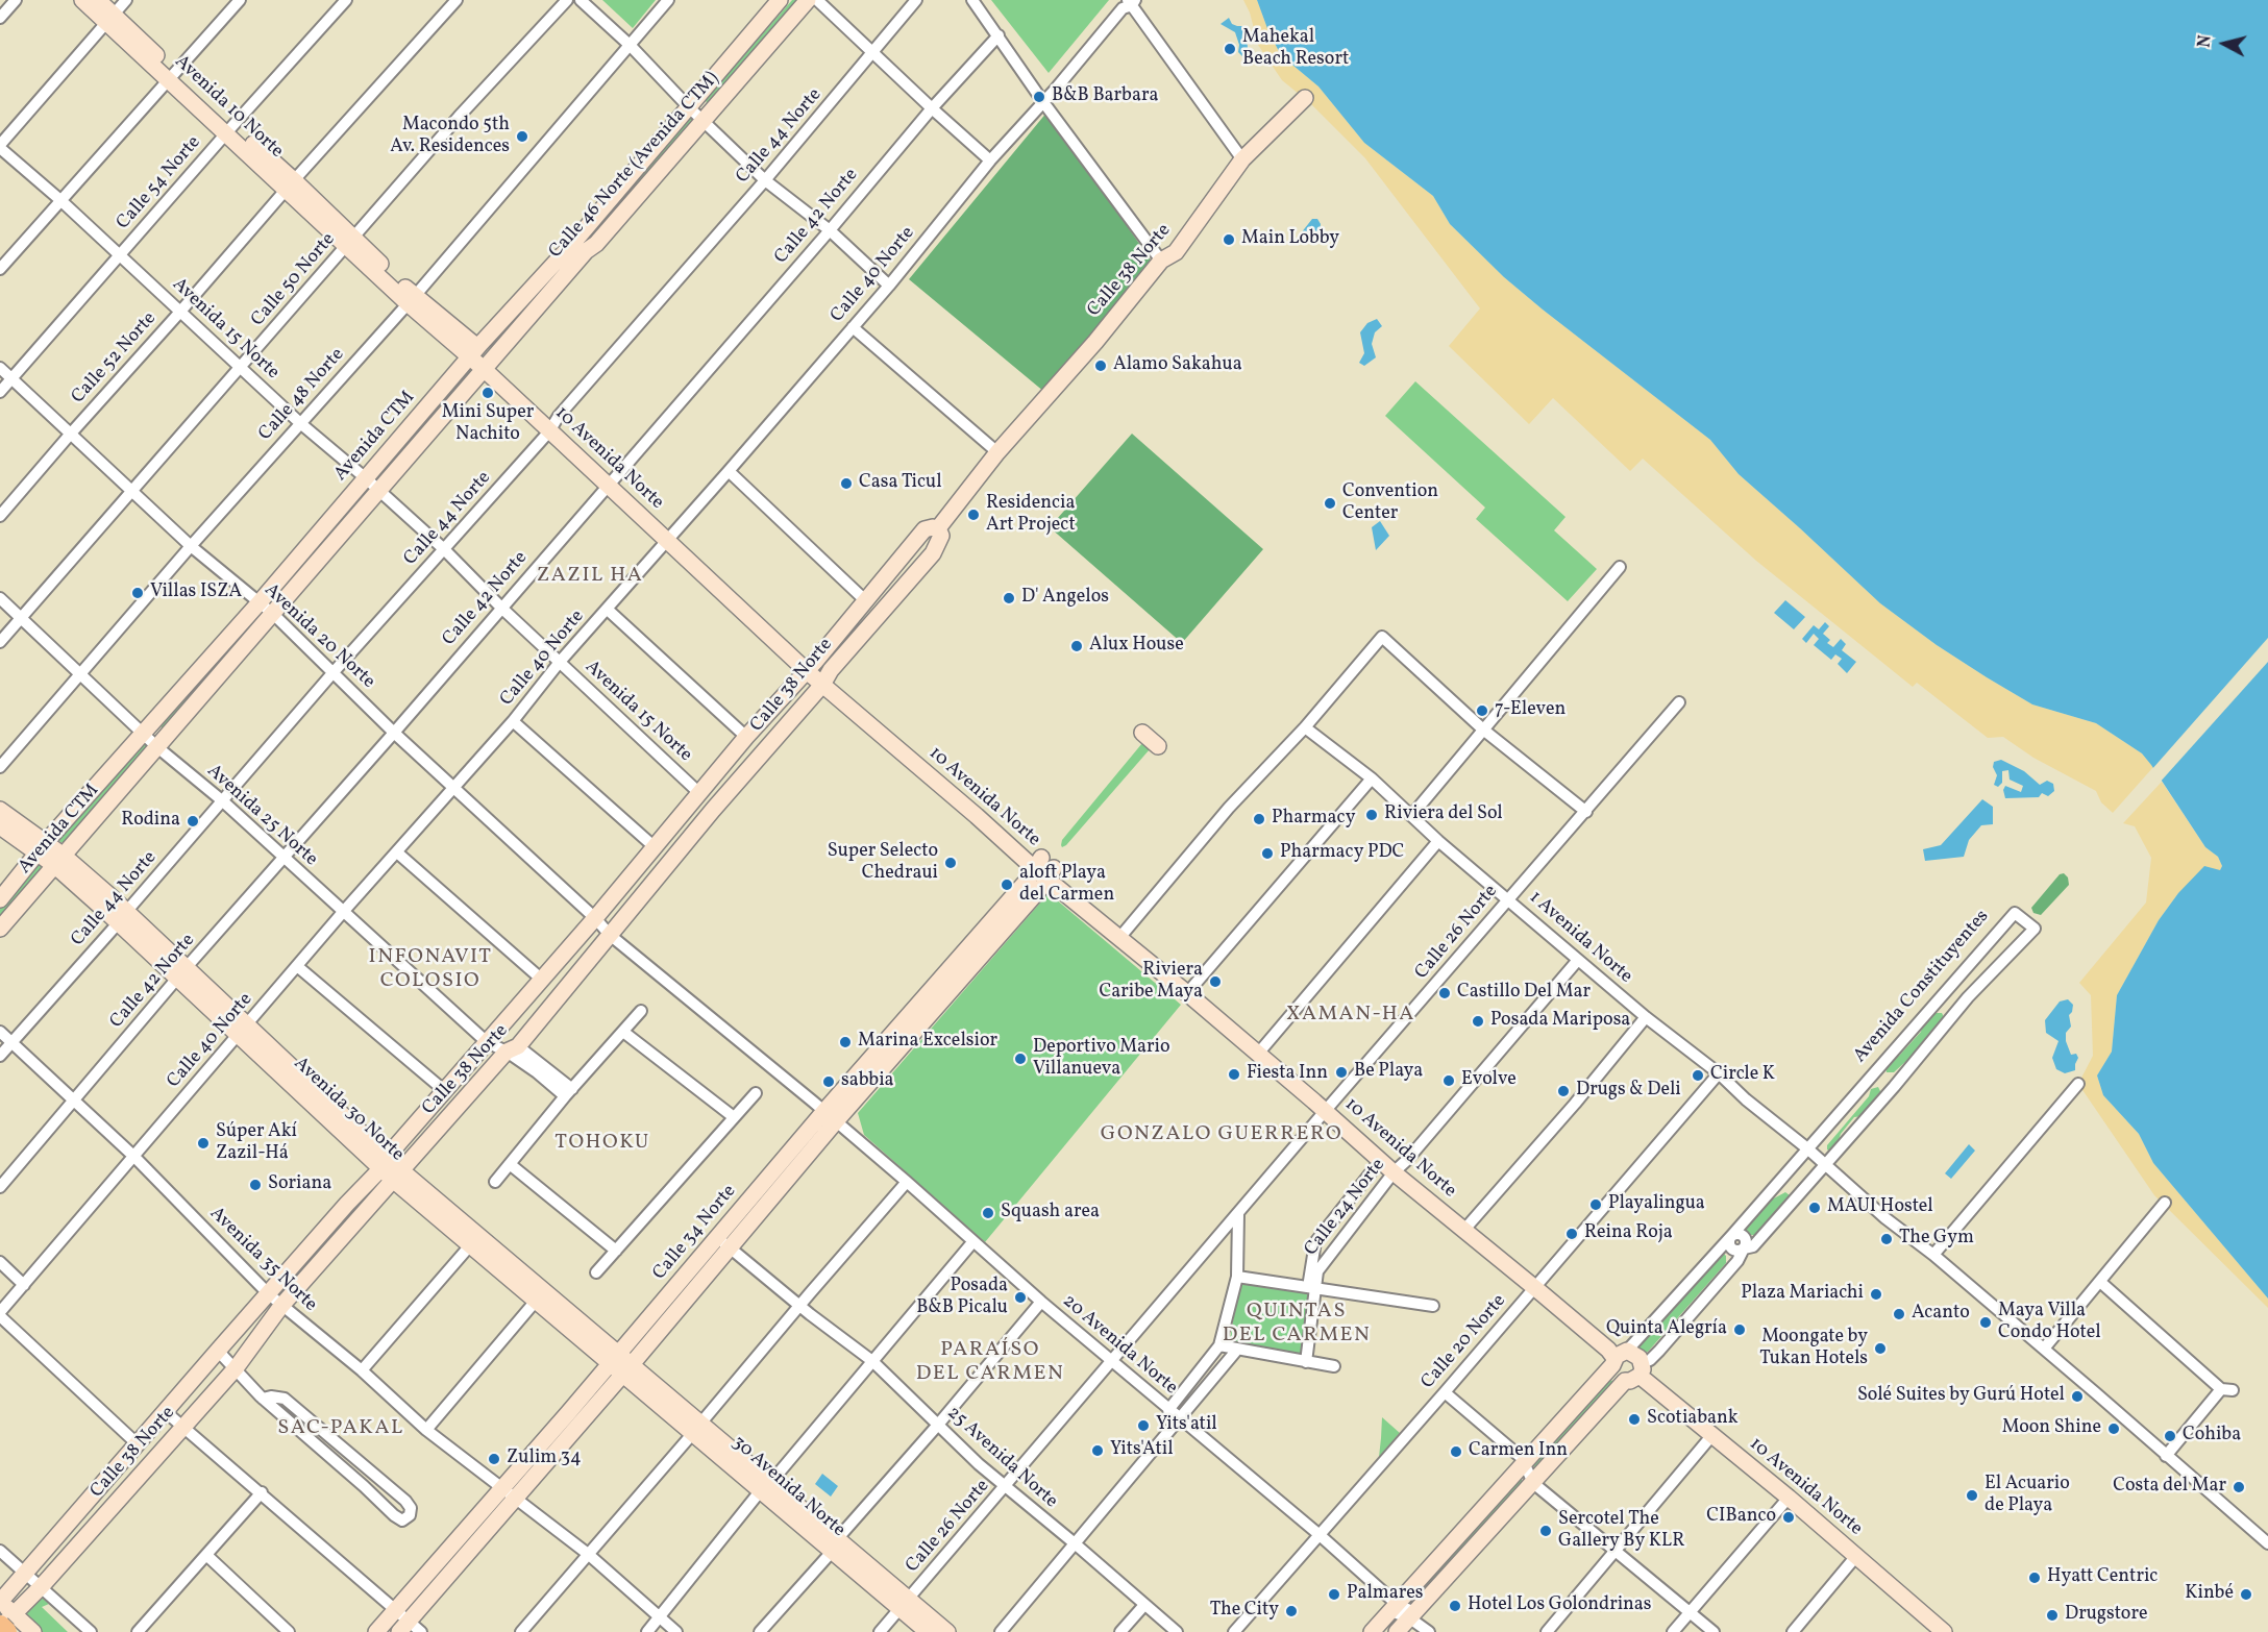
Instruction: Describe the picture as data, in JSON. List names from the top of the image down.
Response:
{
  "streets": {
    "main road": [
      "Avenida 10 Norte",
      "Calle 46 Norte (Avenida CTM)",
      "Calle 38 Norte",
      "Avenida CTM",
      "10 Avenida Norte",
      "Avenida Constituyentes",
      "Avenida 30 Norte",
      "Calle 34 Norte",
      "30 Avenida Norte"
    ],
    "street": [
      "Calle 44 Norte",
      "Calle 54 Norte",
      "Calle 42 Norte",
      "Calle 40 Norte",
      "Calle 50 Norte",
      "Avenida 15 Norte",
      "Calle 52 Norte",
      "Calle 48 Norte",
      "Avenida 20 Norte",
      "Avenida 25 Norte",
      "Calle 26 Norte",
      "1 Avenida Norte",
      "Calle 24 Norte",
      "Avenida 35 Norte",
      "Calle 20 Norte",
      "20 Avenida Norte",
      "25 Avenida Norte"
    ]
  },
  "crossings": [
    ["Avenida 10 Norte", "Calle 54 Norte"],
    ["Avenida 10 Norte", "Calle 50 Norte"],
    ["Avenida 10 Norte", "Calle 52 Norte"],
    ["Avenida 10 Norte", "10 Avenida Norte"],
    ["Calle 44 Norte", "Avenida 15 Norte"],
    ["Calle 44 Norte", "10 Avenida Norte"],
    ["Calle 44 Norte", "Avenida 20 Norte"],
    ["Calle 44 Norte", "Avenida 25 Norte"],
    ["Calle 44 Norte", "Avenida 30 Norte"],
    ["Calle 44 Norte", "Avenida 35 Norte"],
    ["Calle 46 Norte (Avenida CTM)", "Avenida CTM"],
    ["Calle 46 Norte (Avenida CTM)", "10 Avenida Norte"],
    ["Calle 54 Norte", "Avenida 15 Norte"],
    ["Calle 54 Norte", "Avenida 20 Norte"],
    ["Calle 42 Norte", "Avenida 15 Norte"],
    ["Calle 42 Norte", "10 Avenida Norte"],
    ["Calle 42 Norte", "Avenida 20 Norte"],
    ["Calle 42 Norte", "Avenida 25 Norte"],
    ["Calle 42 Norte", "Avenida 30 Norte"],
    ["Calle 42 Norte", "Avenida 35 Norte"],
    ["Calle 38 Norte", "Avenida 15 Norte"],
    ["Calle 38 Norte", "10 Avenida Norte"],
    ["Calle 38 Norte", "Avenida 20 Norte"],
    ["Calle 38 Norte", "Avenida 25 Norte"],
    ["Calle 38 Norte", "Avenida 30 Norte"],
    ["Calle 38 Norte", "Avenida 35 Norte"],
    ["Calle 40 Norte", "Avenida 15 Norte"],
    ["Calle 40 Norte", "10 Avenida Norte"],
    ["Calle 40 Norte", "Avenida 20 Norte"],
    ["Calle 40 Norte", "Avenida 25 Norte"],
    ["Calle 40 Norte", "Avenida 30 Norte"],
    ["Calle 40 Norte", "Avenida 35 Norte"],
    ["Calle 50 Norte", "Avenida 15 Norte"],
    ["Calle 50 Norte", "10 Avenida Norte"],
    ["Calle 50 Norte", "Avenida 20 Norte"],
    ["Calle 50 Norte", "Avenida 25 Norte"],
    ["Avenida 15 Norte", "Calle 52 Norte"],
    ["Avenida 15 Norte", "Calle 48 Norte"],
    ["Avenida 15 Norte", "Avenida CTM"],
    ["Calle 52 Norte", "Avenida 20 Norte"],
    ["Calle 48 Norte", "10 Avenida Norte"],
    ["Calle 48 Norte", "Avenida 20 Norte"],
    ["Calle 48 Norte", "Avenida 25 Norte"],
    ["Avenida CTM", "10 Avenida Norte"],
    ["Avenida CTM", "Avenida 20 Norte"],
    ["Avenida CTM", "Avenida 25 Norte"],
    ["Avenida CTM", "Avenida 30 Norte"],
    ["10 Avenida Norte", "Calle 26 Norte"],
    ["10 Avenida Norte", "Avenida Constituyentes"],
    ["10 Avenida Norte", "Calle 24 Norte"],
    ["10 Avenida Norte", "Calle 34 Norte"],
    ["10 Avenida Norte", "Calle 20 Norte"],
    ["Calle 26 Norte", "1 Avenida Norte"],
    ["Calle 26 Norte", "20 Avenida Norte"],
    ["Calle 26 Norte", "25 Avenida Norte"],
    ["Calle 26 Norte", "30 Avenida Norte"],
    ["1 Avenida Norte", "Avenida Constituyentes"],
    ["1 Avenida Norte", "Calle 24 Norte"],
    ["1 Avenida Norte", "Calle 20 Norte"],
    ["Avenida Constituyentes", "20 Avenida Norte"],
    ["Avenida 30 Norte", "Calle 34 Norte"],
    ["Calle 34 Norte", "Avenida 35 Norte"],
    ["Calle 34 Norte", "20 Avenida Norte"],
    ["Calle 34 Norte", "25 Avenida Norte"],
    ["Calle 20 Norte", "20 Avenida Norte"]
  ],
  "districts": [
    "ZAZIL HA",
    "INFONAVIT COLOSIO",
    "XAMAN-HA",
    "GONZALO GUERRERO",
    "TOHOKU",
    "QUINTAS DEL CARMEN",
    "PARAÍSO DEL CARMEN",
    "SAC-PAKAL"
  ],
  "places": [
    "Mahekal Beach Resort",
    "B&B Barbara",
    "Macondo 5th Av. Residences",
    "Main Lobby",
    "Alamo Sakahua",
    "Mini Super Nachito",
    "Casa Ticul",
    "Convention Center",
    "Residencia Art Project",
    "Villas ISZA",
    "D' Angelos",
    "Alux House",
    "7-Eleven",
    "Riviera del Sol",
    "Pharmacy",
    "Rodina",
    "Pharmacy PDC",
    "Super Selecto Chedraui",
    "aloft Playa del Carmen",
    "Riviera Caribe Maya",
    "Castillo Del Mar",
    "Posada Mariposa",
    "Marina Excelsior",
    "Deportivo Mario Villanueva",
    "Be Playa",
    "Fiesta Inn",
    "Circle K",
    "Evolve",
    "sabbia",
    "Drugs & Deli",
    "Súper Akí Zazil-Há",
    "Soriana",
    "Playalingua",
    "MAUI Hostel",
    "Squash area",
    "Reina Roja",
    "The Gym",
    "Plaza Mariachi",
    "Posada B&B Picalu",
    "Acanto",
    "Maya Villa Condo Hotel",
    "Quinta Alegría",
    "Moongate by Tukan Hotels",
    "Solé Suites by Gurú Hotel",
    "Scotiabank",
    "Yits'atil",
    "Moon Shine",
    "Cohiba",
    "Yits'Atil",
    "Carmen Inn",
    "Zulim 34",
    "Costa del Mar",
    "El Acuario de Playa",
    "CIBanco",
    "Sercotel The Gallery By KLR",
    "Hyatt Centric",
    "Palmares",
    "Kinbé",
    "Hotel Los Golondrinas",
    "The City",
    "Drugstore"
  ],
  "north": "left"
}
